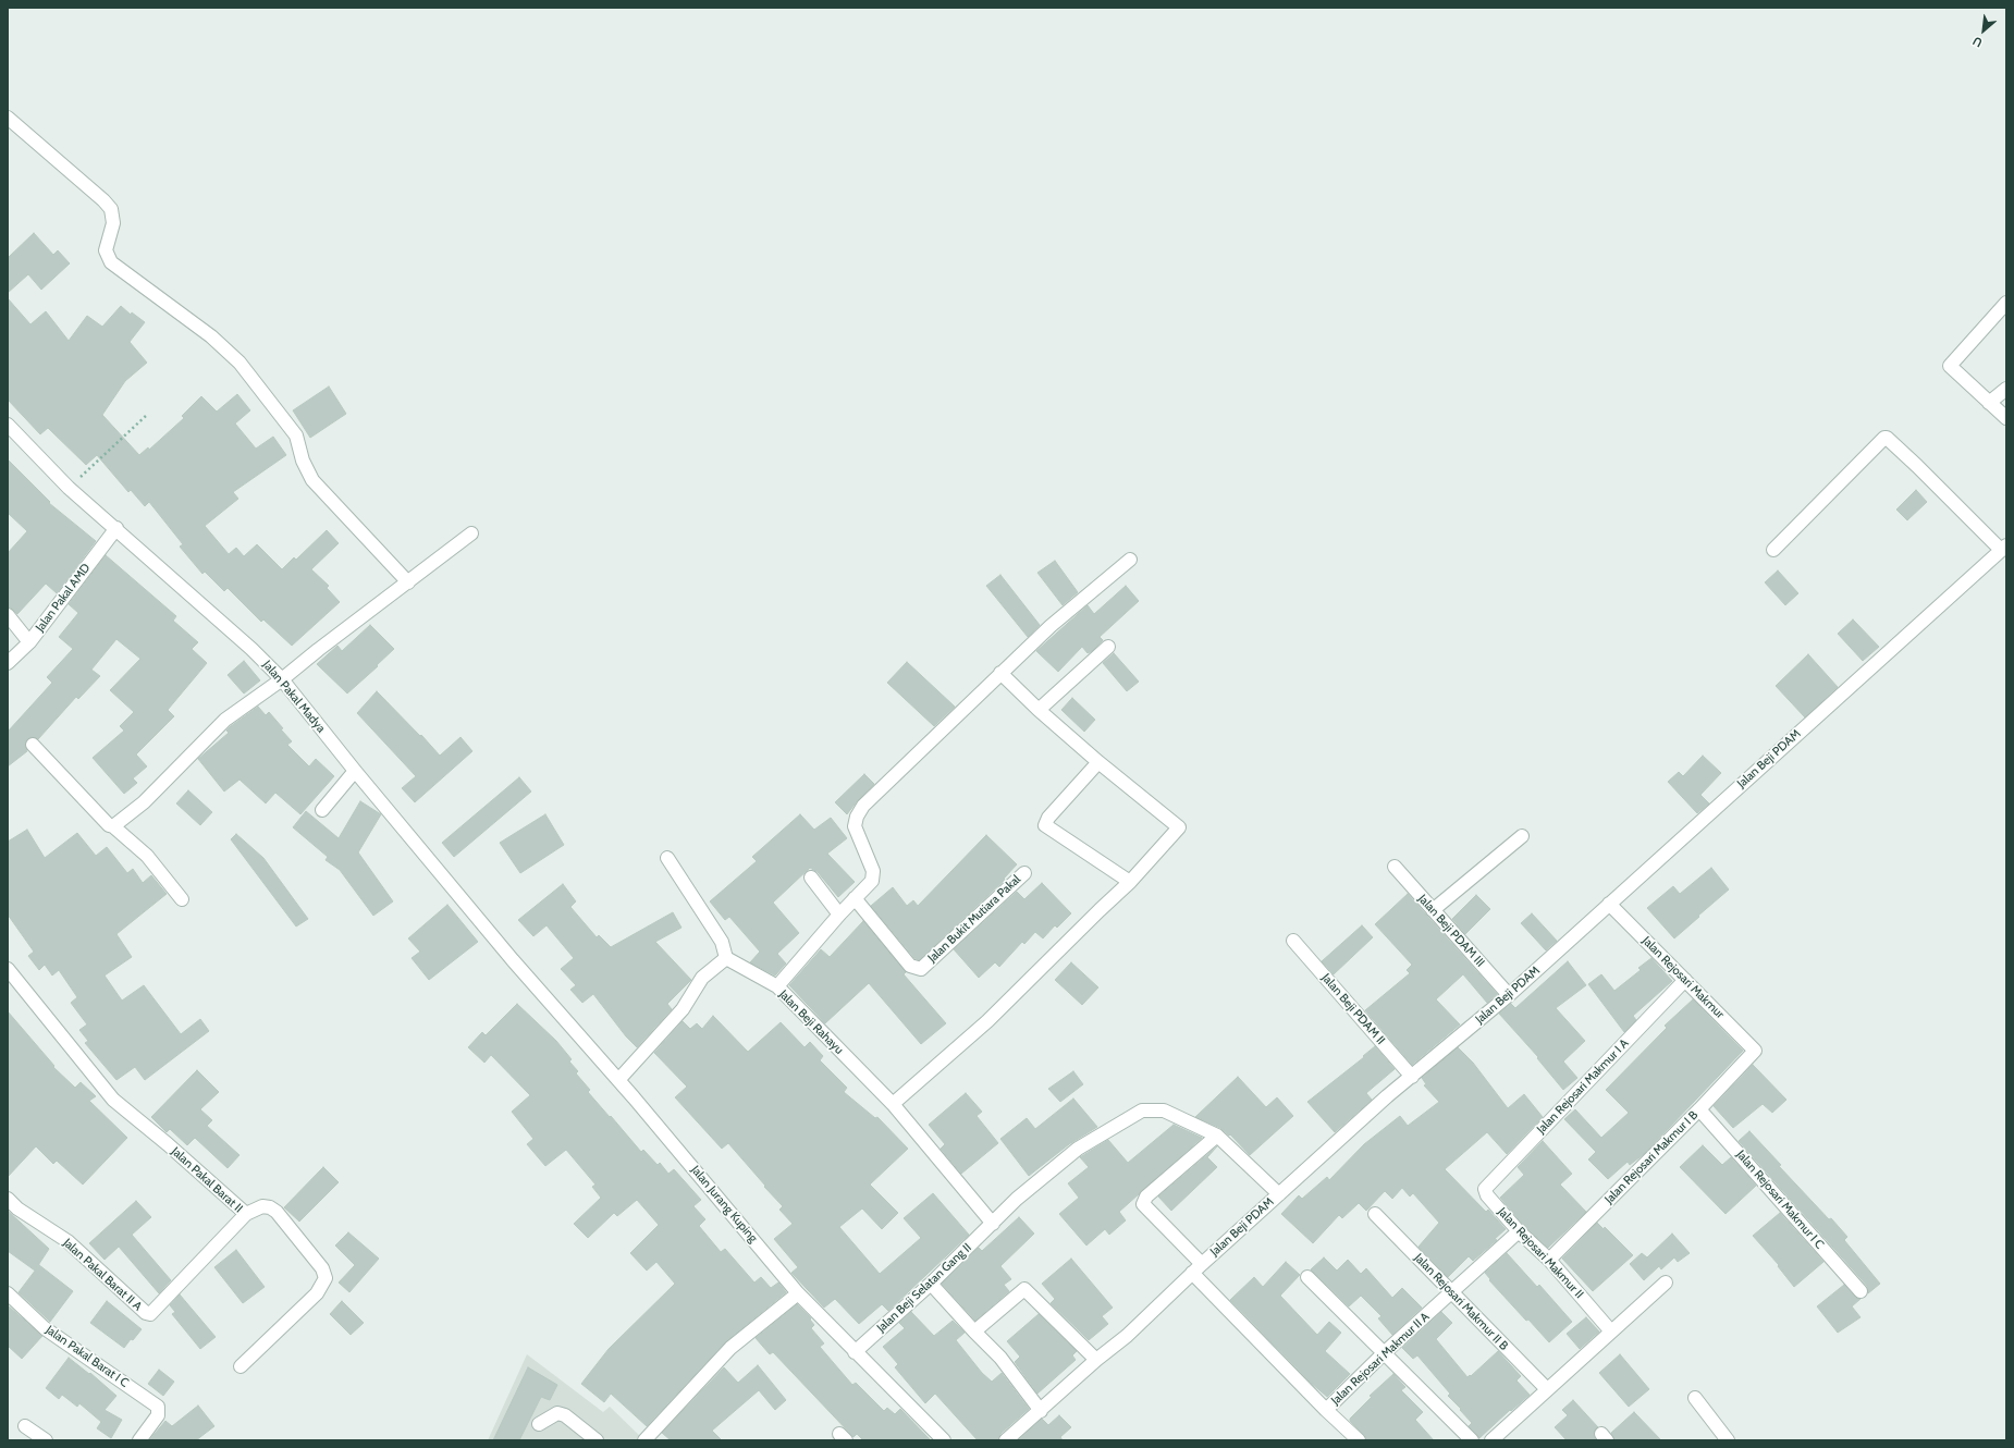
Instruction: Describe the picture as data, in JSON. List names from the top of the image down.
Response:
{
  "streets": {
    "street": [
      "Jalan Pakal AMD",
      "Jalan Pakal Madya",
      "Jalan Beji PDAM",
      "Jalan Bukit Mutiara Pakal",
      "Jalan Beji PDAM III",
      "Jalan Rejosari Makmur",
      "Jalan Beji PDAM II",
      "Jalan Beji Rahayu",
      "Jalan Rejosari Makmur I A",
      "Jalan Rejosari Makmur I B",
      "Jalan Pakal Barat II",
      "Jalan Rejosari Makmur I C",
      "Jalan Jurang Kuping",
      "Jalan Rejosari Makmur II",
      "Jalan Pakal Barat II A",
      "Jalan Beji Selatan Gang II",
      "Jalan Rejosari Makmur II B",
      "Jalan Pakal Barat I C",
      "Jalan Rejosari Makmur II A"
    ]
  },
  "crossings": [
    ["Jalan Pakal AMD", "Jalan Pakal Madya"],
    ["Jalan Pakal Madya", "Jalan Jurang Kuping"],
    ["Jalan Beji PDAM", "Jalan Beji PDAM III"],
    ["Jalan Beji PDAM", "Jalan Rejosari Makmur"],
    ["Jalan Beji PDAM", "Jalan Beji PDAM II"],
    ["Jalan Beji PDAM", "Jalan Beji Selatan Gang II"],
    ["Jalan Beji PDAM", "Jalan Rejosari Makmur II A"],
    ["Jalan Rejosari Makmur", "Jalan Rejosari Makmur I A"],
    ["Jalan Rejosari Makmur", "Jalan Rejosari Makmur I B"],
    ["Jalan Beji Rahayu", "Jalan Beji Selatan Gang II"],
    ["Jalan Rejosari Makmur I A", "Jalan Rejosari Makmur II"],
    ["Jalan Rejosari Makmur I B", "Jalan Rejosari Makmur I C"],
    ["Jalan Rejosari Makmur I B", "Jalan Rejosari Makmur II"],
    ["Jalan Pakal Barat II", "Jalan Pakal Barat II A"],
    ["Jalan Jurang Kuping", "Jalan Beji Selatan Gang II"],
    ["Jalan Rejosari Makmur II", "Jalan Rejosari Makmur II A"],
    ["Jalan Beji Selatan Gang II", "Jalan Rejosari Makmur II A"],
    ["Jalan Rejosari Makmur II B", "Jalan Rejosari Makmur II A"]
  ],
  "north": "bottom left"
}
